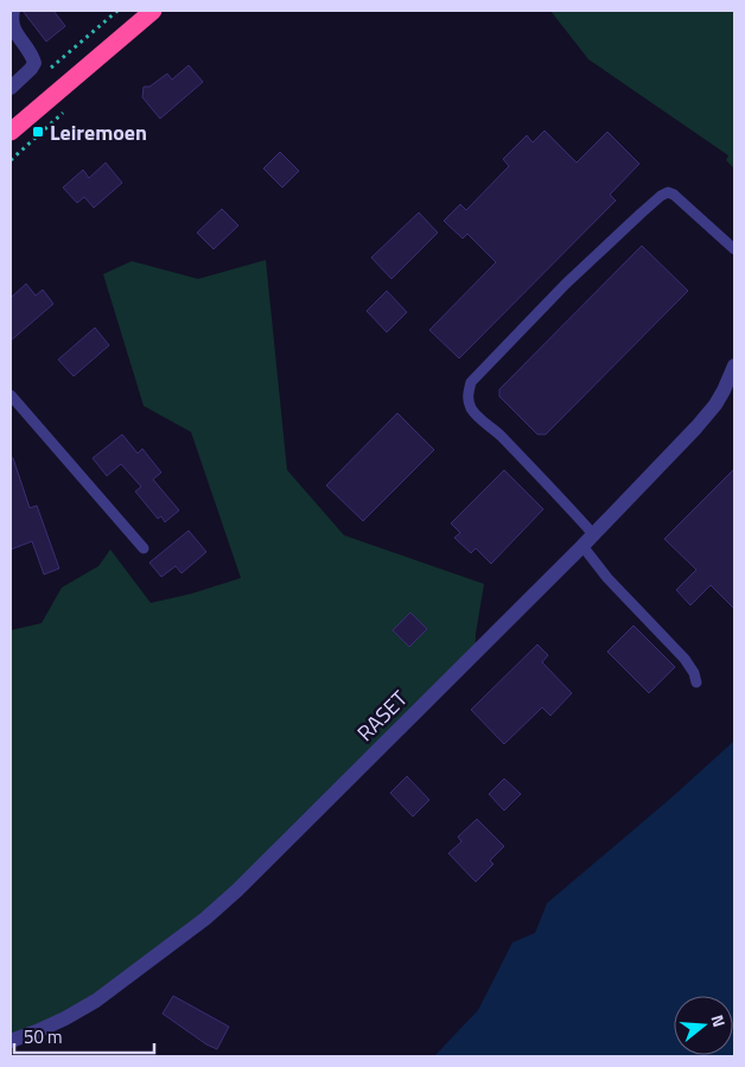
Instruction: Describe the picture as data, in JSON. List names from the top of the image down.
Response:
{
  "streets": {
    "street": ["RASET"]
  },
  "places": {
    "transit": ["Leiremoen"]
  },
  "scale_bar": "50 m",
  "north": "right"
}
